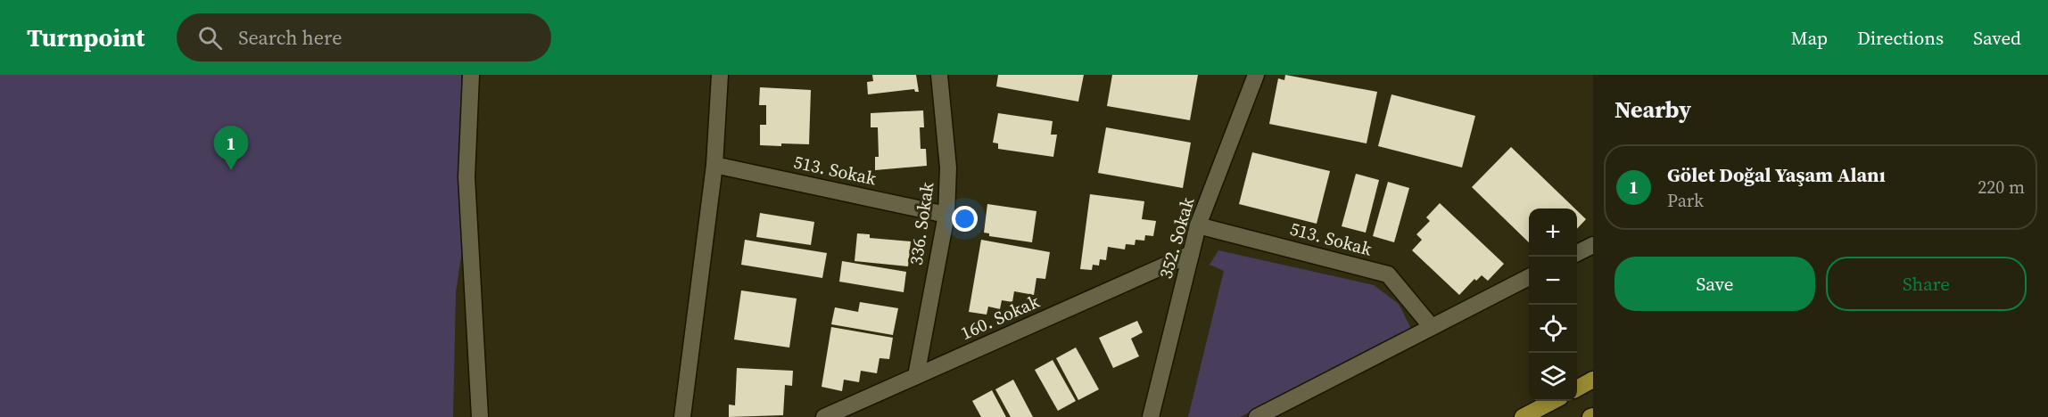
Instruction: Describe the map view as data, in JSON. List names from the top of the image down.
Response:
{
  "streets": {
    "street": [
      "513. Sokak",
      "336. Sokak",
      "352. Sokak",
      "160. Sokak"
    ]
  },
  "crossings": [
    ["513. Sokak", "336. Sokak"],
    ["513. Sokak", "352. Sokak"],
    ["336. Sokak", "160. Sokak"],
    ["352. Sokak", "160. Sokak"]
  ],
  "page": {
    "header": "Turnpoint",
    "search": "Search here",
    "nav": ["Map", "Directions", "Saved"],
    "heading": "Nearby",
    "pins": "1",
    "list": [
      {
        "mark": "1",
        "name": "Gölet Doğal Yaşam Alanı",
        "note": "Park",
        "value": "220 m"
      }
    ],
    "map_buttons": ["+", "−"],
    "buttons": ["Save", "Share"]
  }
}
